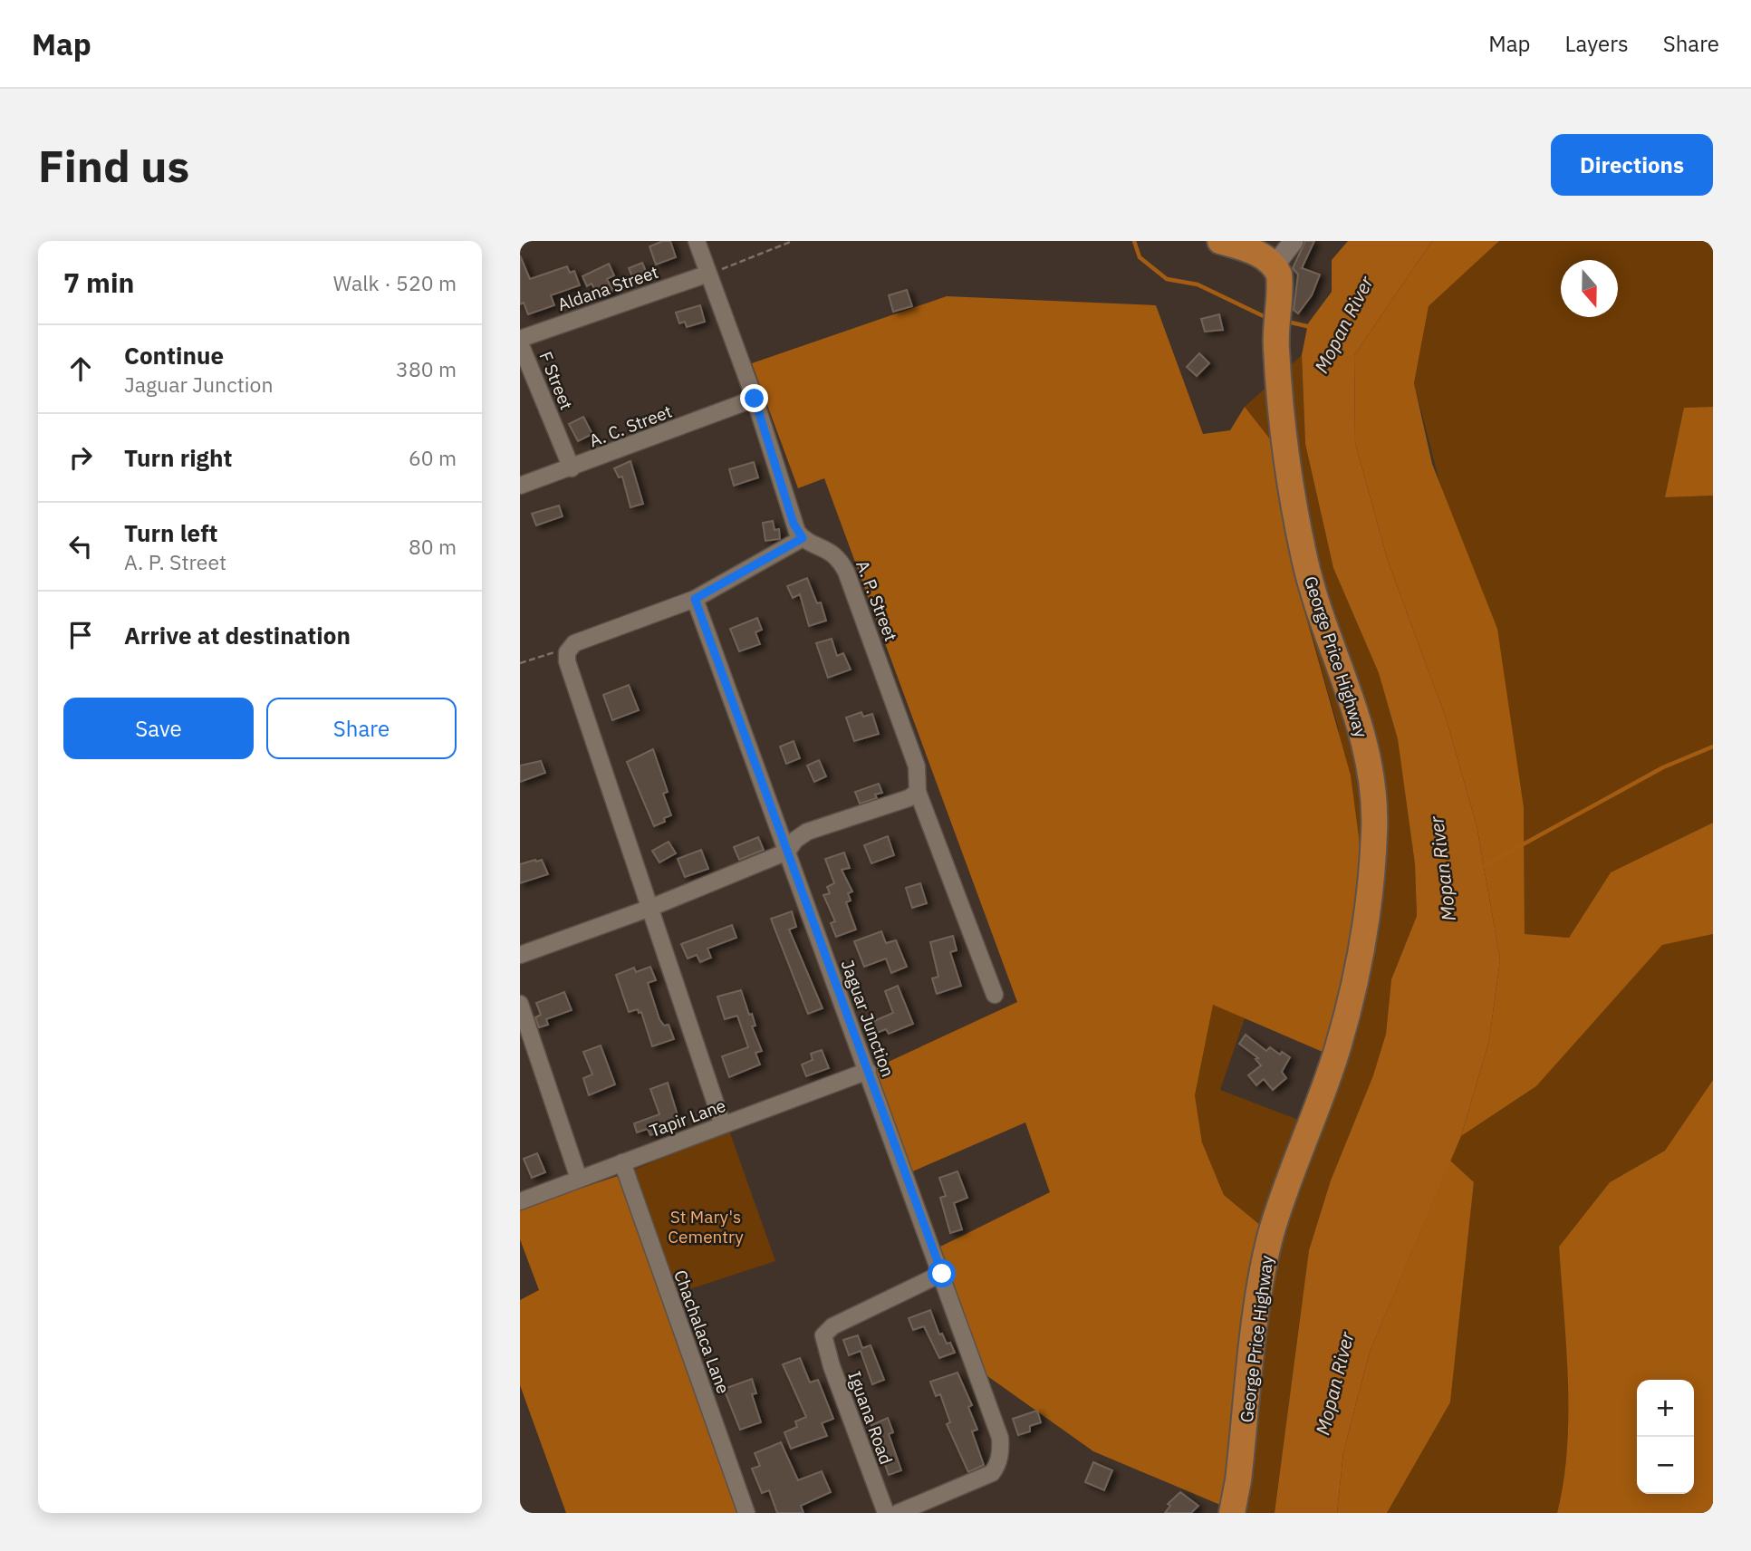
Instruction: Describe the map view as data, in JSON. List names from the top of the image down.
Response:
{
  "streets": {
    "highway": ["George Price Highway"],
    "street": [
      "Aldana Street",
      "F Street",
      "A. C. Street",
      "A. P. Street",
      "Jaguar Junction",
      "Tapir Lane",
      "Chachalaca Lane",
      "Iguana Road"
    ]
  },
  "crossings": [
    ["Aldana Street", "F Street"],
    ["F Street", "A. C. Street"],
    ["Jaguar Junction", "Tapir Lane"],
    ["Jaguar Junction", "Iguana Road"],
    ["Tapir Lane", "Chachalaca Lane"]
  ],
  "water": ["Mopan River"],
  "parks": ["St Mary's Cementry"],
  "north": "bottom",
  "page": {
    "header": "Map",
    "nav": ["Map", "Layers", "Share"],
    "buttons": [
      "Directions",
      ["Save", "Share"]
    ],
    "title": "Find us",
    "heading": ["7 min", "Walk · 520 m"],
    "list": [
      ["Continue", "Jaguar Junction", "380 m"],
      ["Turn right", "60 m"],
      ["Turn left", "A. P. Street", "80 m"],
      "Arrive at destination"
    ],
    "map_buttons": ["+", "−"]
  }
}
